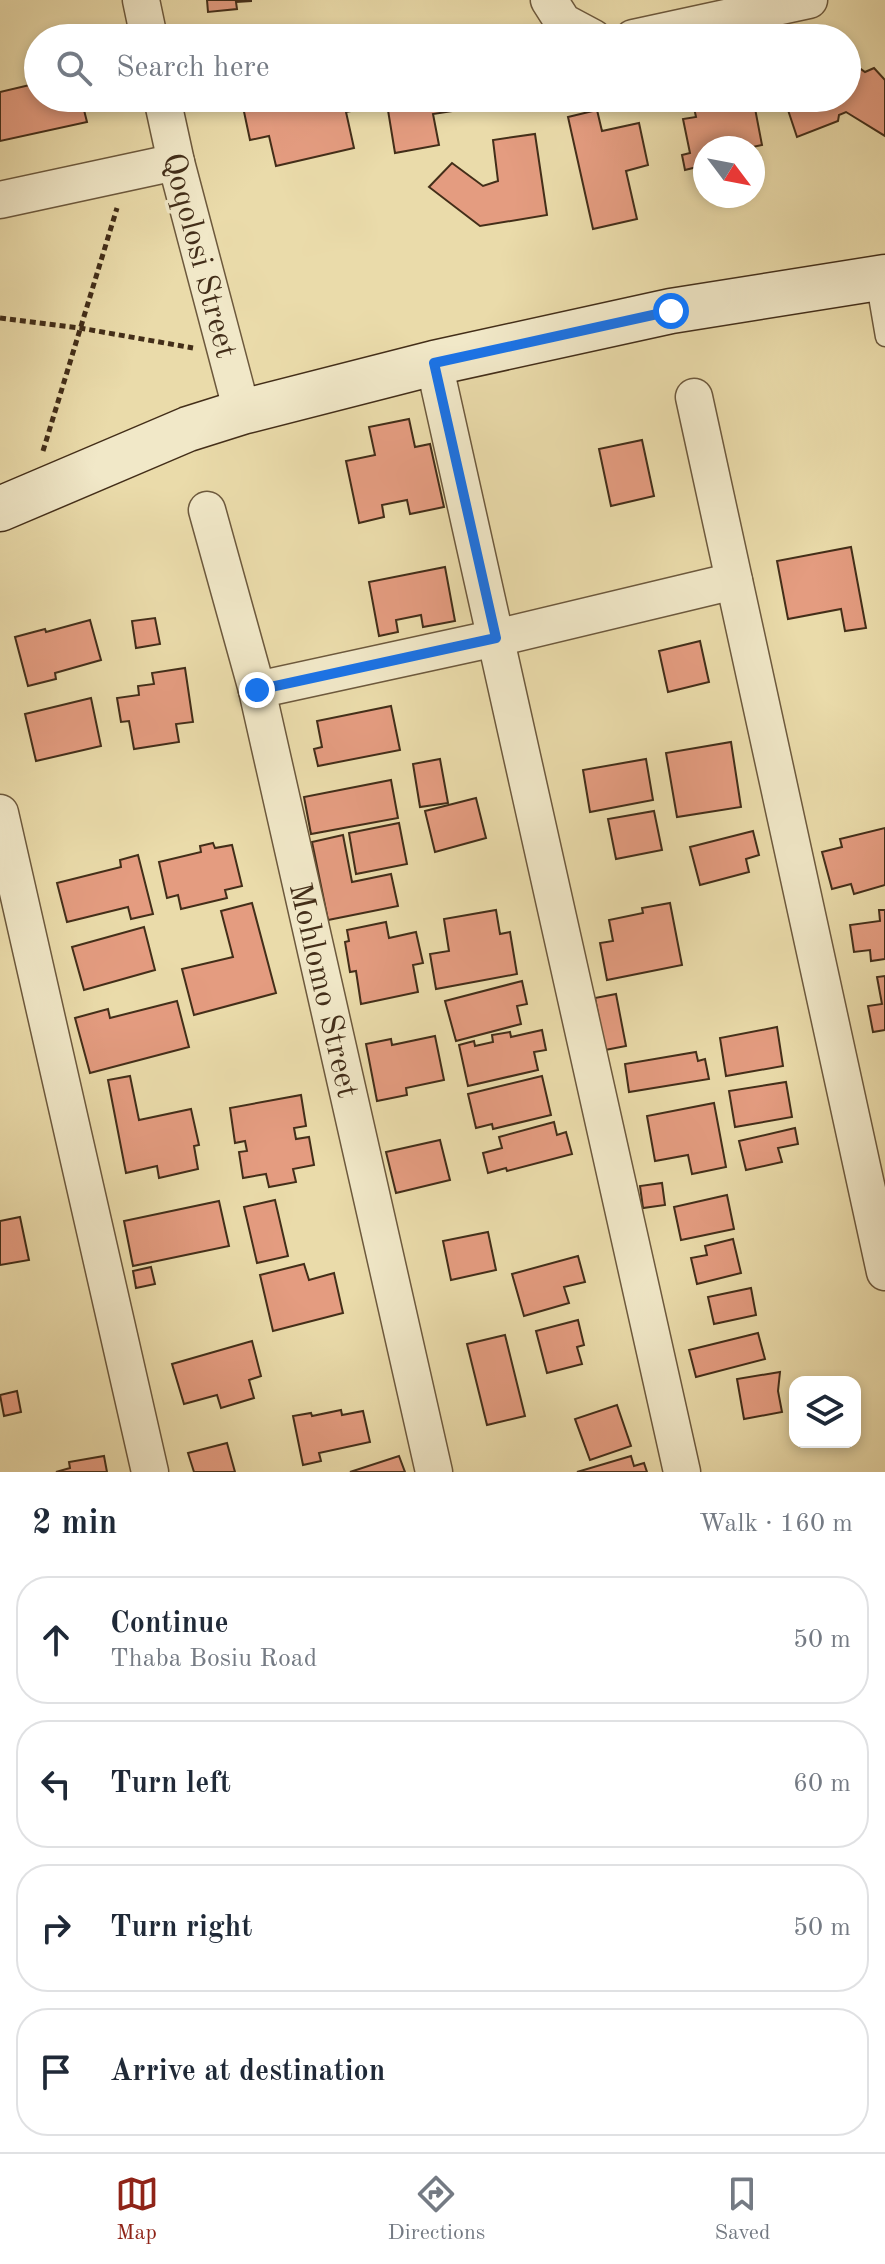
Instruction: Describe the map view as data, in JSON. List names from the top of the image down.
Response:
{
  "streets": {
    "street": ["Qoqolosi Street", "Mohlomo Street"]
  },
  "north": "bottom right",
  "page": {
    "search": "Search here",
    "heading": ["2 min", "Walk · 160 m"],
    "list": [
      ["Continue", "Thaba Bosiu Road", "50 m"],
      ["Turn left", "60 m"],
      ["Turn right", "50 m"],
      "Arrive at destination"
    ],
    "nav": ["Map", "Directions", "Saved"]
  }
}
